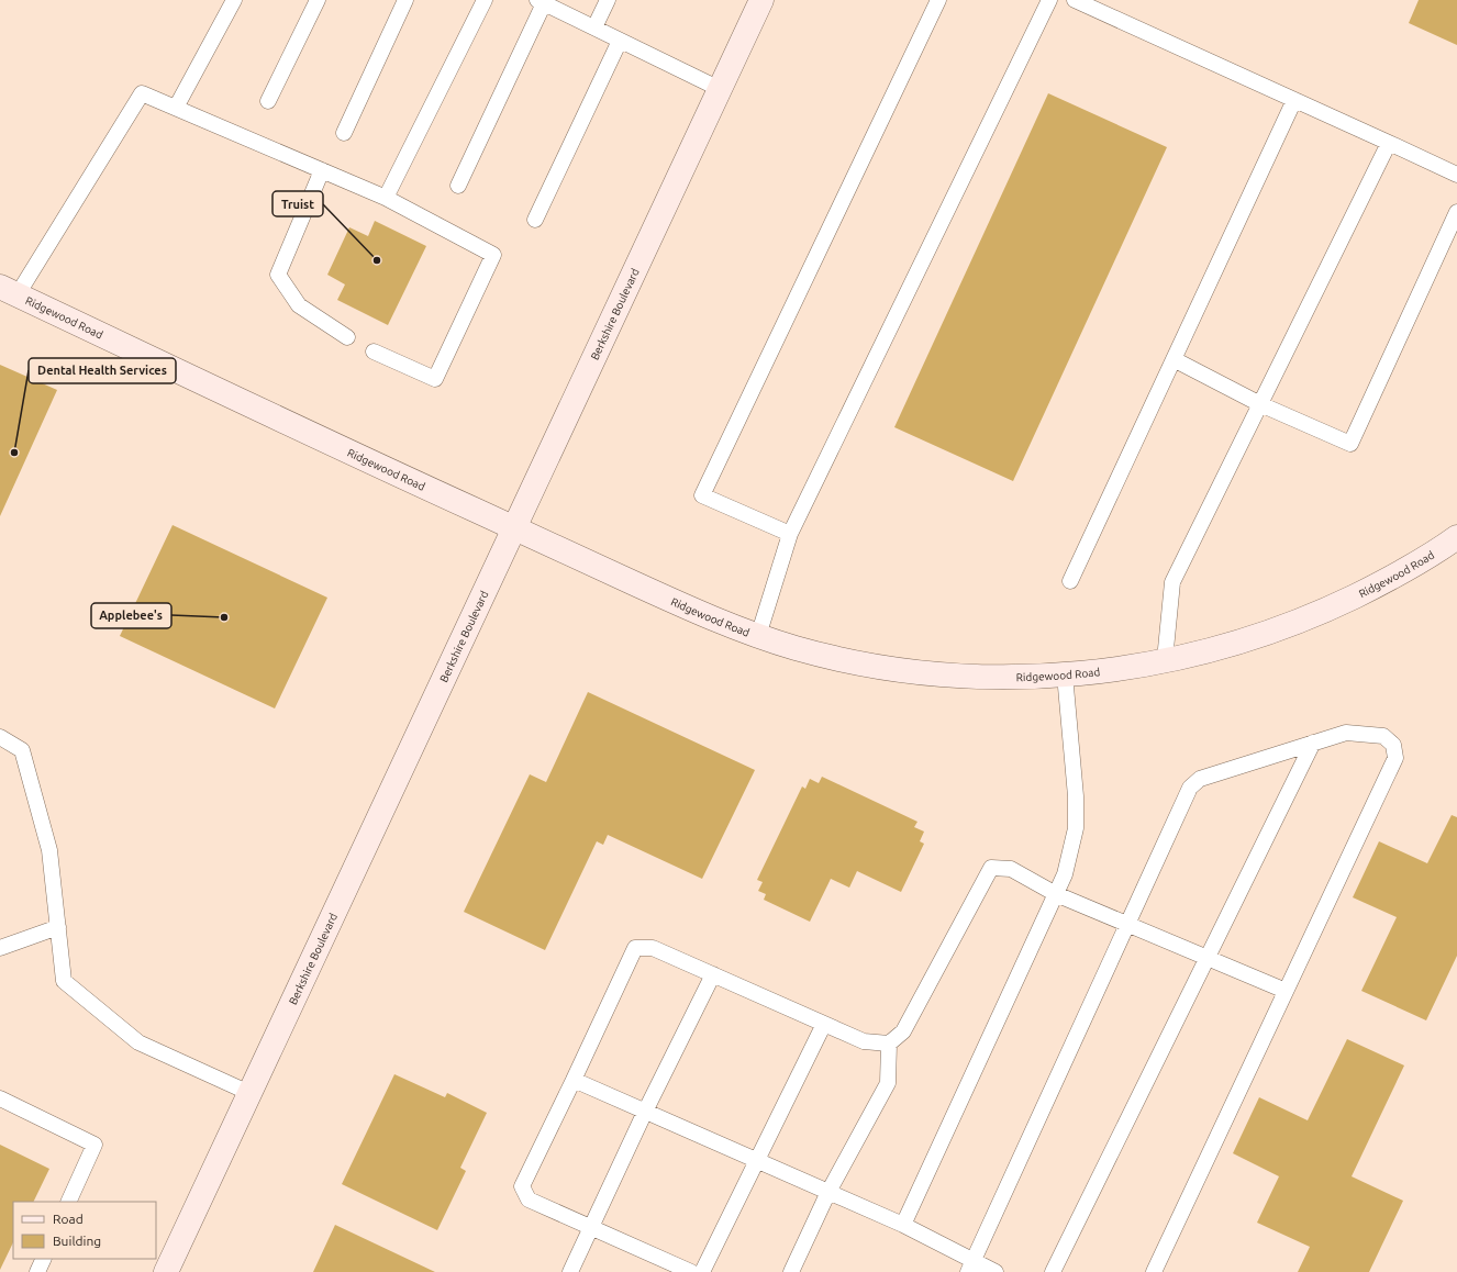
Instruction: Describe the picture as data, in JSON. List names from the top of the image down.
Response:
{
  "streets": {
    "street": ["Berkshire Boulevard", "Ridgewood Road"]
  },
  "crossings": [
    ["Berkshire Boulevard", "Ridgewood Road"]
  ],
  "places": ["Truist", "Dental Health Services", "Applebee's"],
  "legend": ["Road", "Building"]
}
